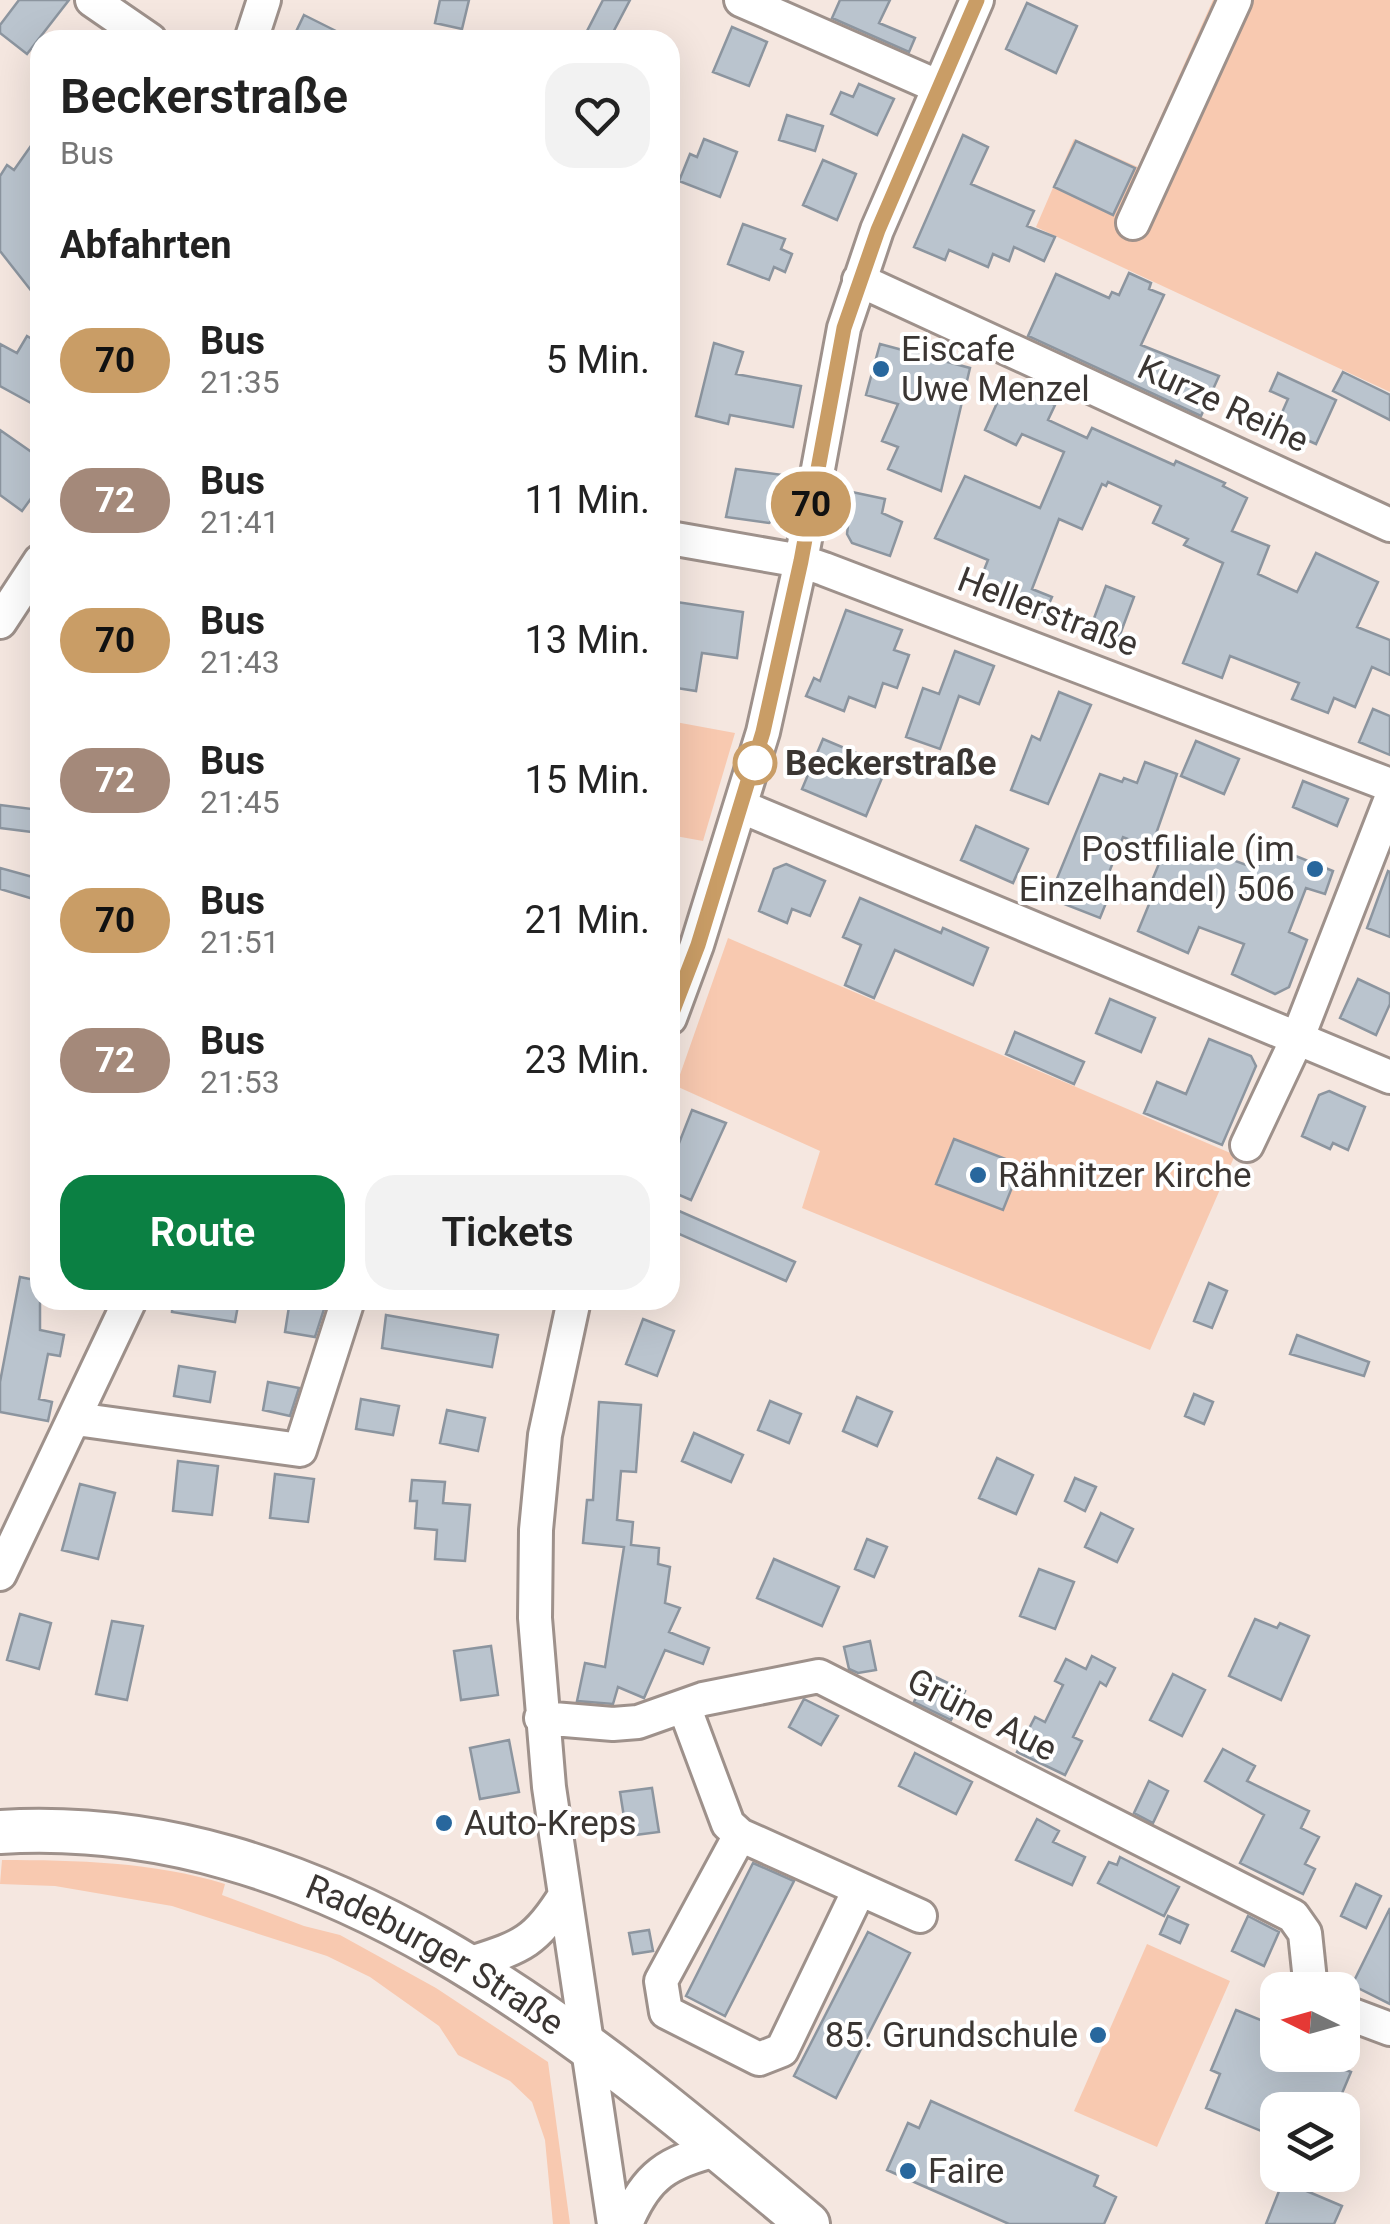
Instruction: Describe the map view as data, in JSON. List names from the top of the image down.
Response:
{
  "streets": {
    "main road": ["Radeburger Straße"],
    "street": ["Kurze Reihe", "Hellerstraße", "Grüne Aue"]
  },
  "places": [
    "Eiscafe Uwe Menzel",
    "Beckerstraße",
    "Postfiliale (im Einzelhandel) 506",
    "Rähnitzer Kirche",
    "Auto-Kreps",
    "85. Grundschule",
    "Faire"
  ],
  "lines": ["bus line 70"],
  "north": "left",
  "page": {
    "on_map": "70",
    "heading": [
      ["Beckerstraße", "Bus"],
      "Abfahrten"
    ],
    "list": [
      {
        "mark": "70",
        "name": "Bus",
        "note": "21:35",
        "value": "5 Min."
      },
      {
        "mark": "72",
        "name": "Bus",
        "note": "21:41",
        "value": "11 Min."
      },
      {
        "mark": "70",
        "name": "Bus",
        "note": "21:43",
        "value": "13 Min."
      },
      {
        "mark": "72",
        "name": "Bus",
        "note": "21:45",
        "value": "15 Min."
      },
      {
        "mark": "70",
        "name": "Bus",
        "note": "21:51",
        "value": "21 Min."
      },
      {
        "mark": "72",
        "name": "Bus",
        "note": "21:53",
        "value": "23 Min."
      }
    ],
    "buttons": ["Route", "Tickets"]
  }
}
